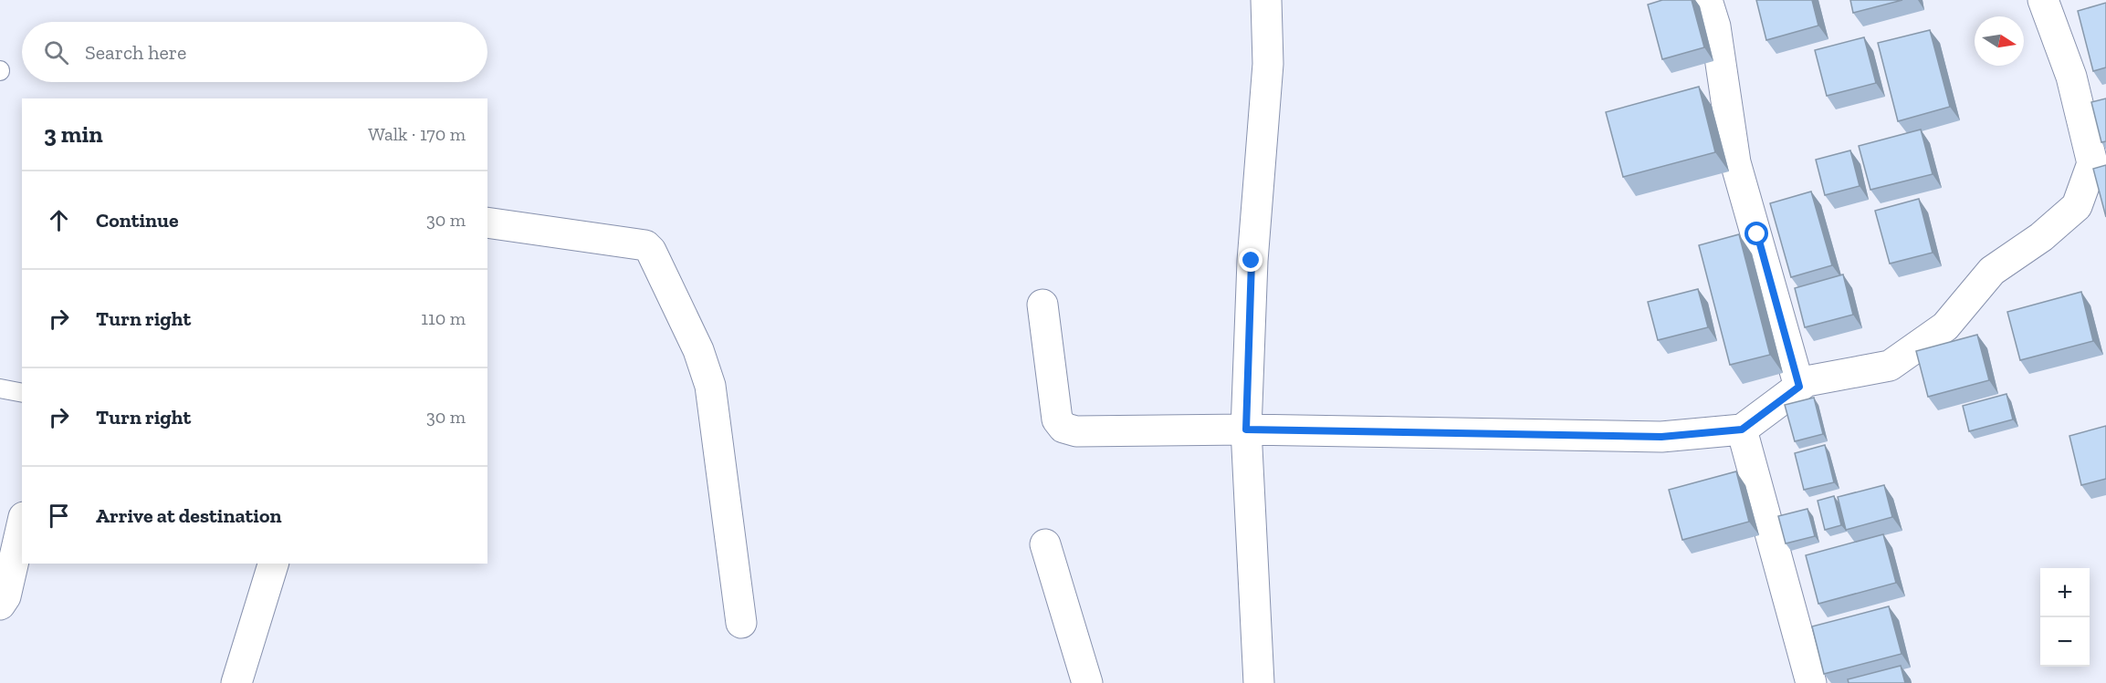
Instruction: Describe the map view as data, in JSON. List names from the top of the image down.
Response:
{
  "north": "right",
  "page": {
    "search": "Search here",
    "heading": ["3 min", "Walk · 170 m"],
    "list": [
      ["Continue", "30 m"],
      ["Turn right", "110 m"],
      ["Turn right", "30 m"],
      "Arrive at destination"
    ],
    "map_buttons": ["+", "−"]
  }
}
